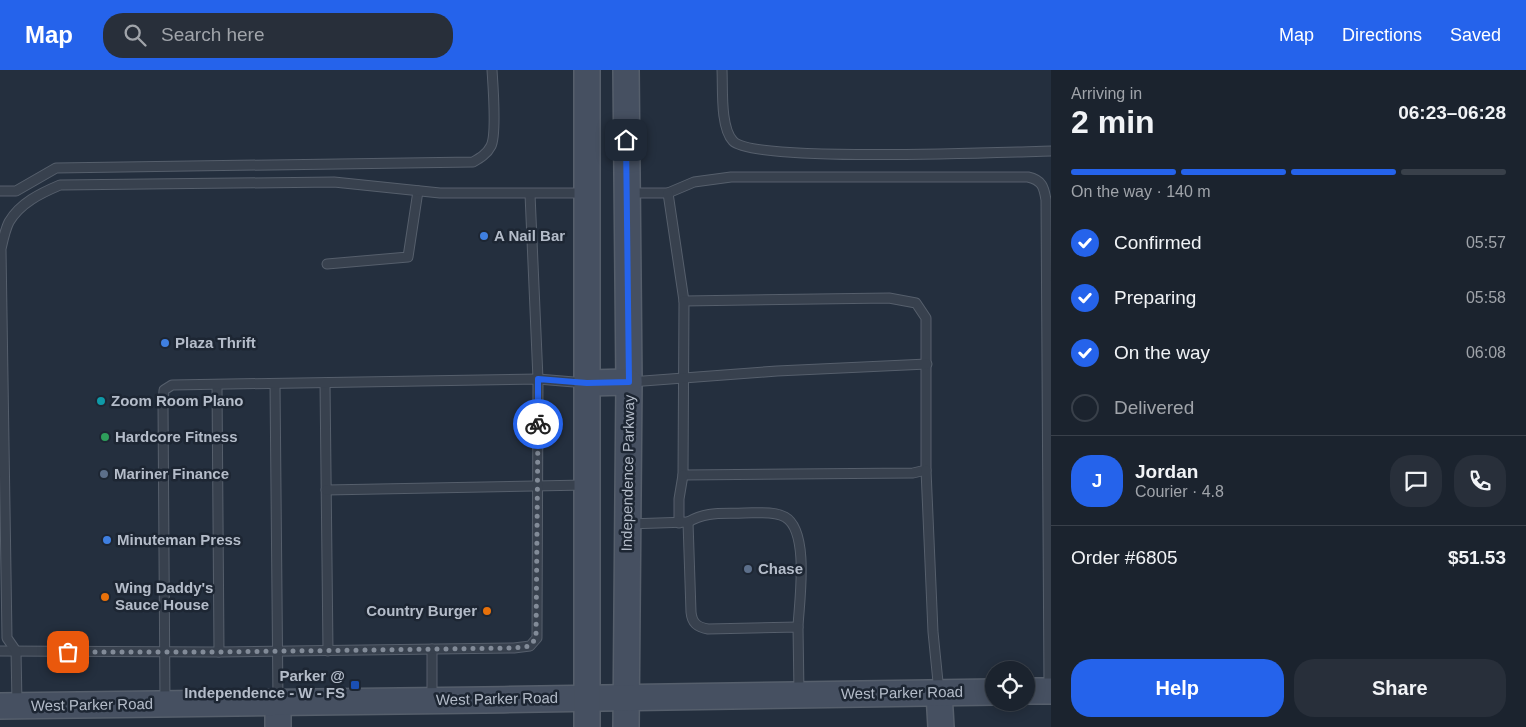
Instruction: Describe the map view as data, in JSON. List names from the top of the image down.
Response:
{
  "streets": {
    "main road": ["Independence Parkway", "West Parker Road"]
  },
  "crossings": [
    ["Independence Parkway", "West Parker Road"]
  ],
  "places": {
    "other": [
      "A Nail Bar",
      "Plaza Thrift",
      "Zoom Room Plano",
      "Hardcore Fitness",
      "Mariner Finance",
      "Minuteman Press",
      "Chase",
      "Wing Daddy's Sauce House",
      "Country Burger"
    ],
    "transit": ["Parker @ Independence - W - FS"]
  },
  "page": {
    "header": "Map",
    "search": "Search here",
    "nav": ["Map", "Directions", "Saved"],
    "heading": ["2 min", "Arriving in", "06:23–06:28"],
    "panel": [
      "Jordan",
      "Courier · 4.8",
      "Order #6805",
      "$51.53"
    ],
    "bar": "On the way · 140 m",
    "list": [
      ["Confirmed", "05:57"],
      ["Preparing", "05:58"],
      ["On the way", "06:08"],
      "Delivered"
    ],
    "round": "J",
    "buttons": ["Help", "Share"]
  }
}
